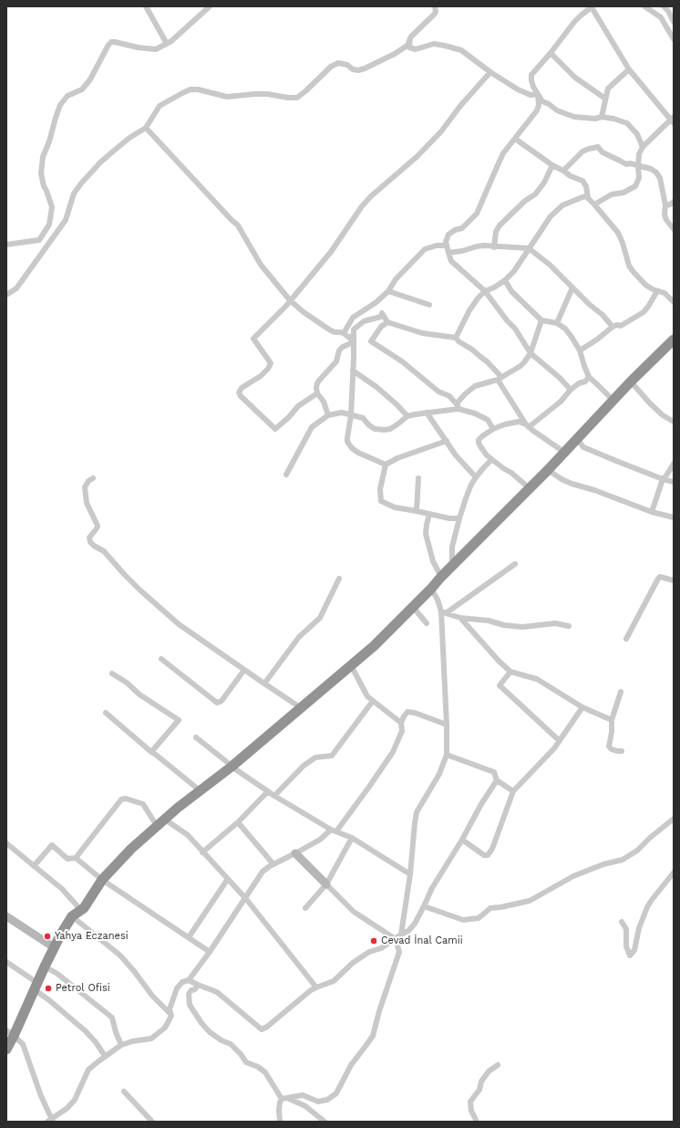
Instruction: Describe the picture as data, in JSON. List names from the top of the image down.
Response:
{
  "places": ["Yahya Eczanesi", "Cevad İnal Camii", "Petrol Ofisi"]
}
